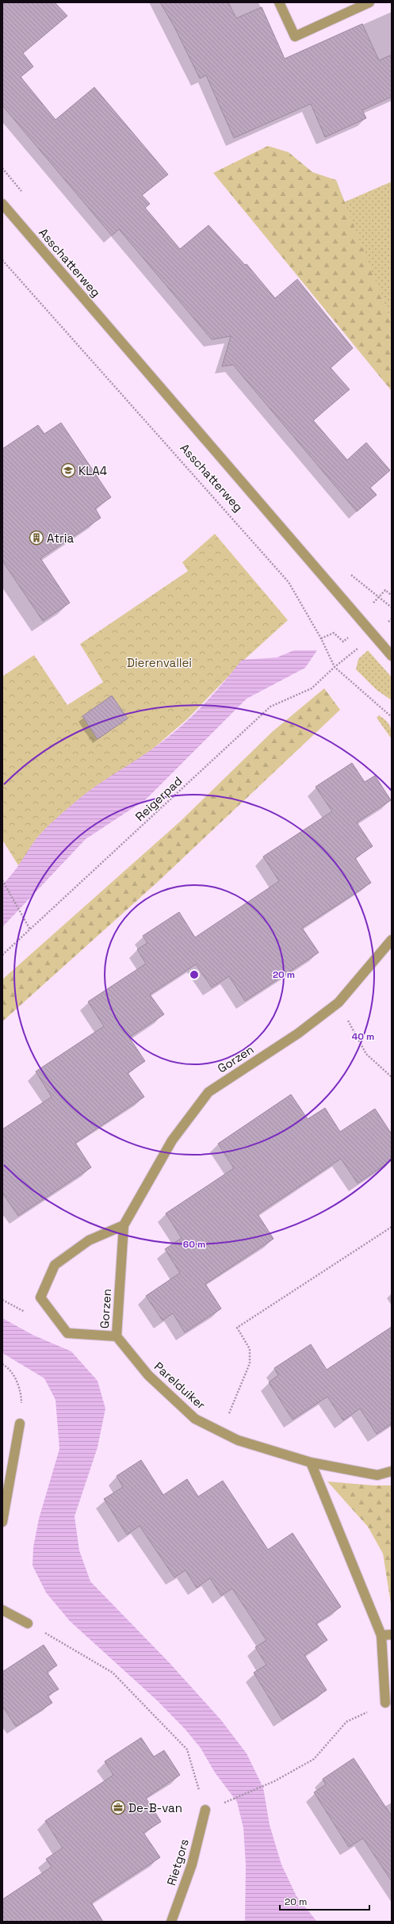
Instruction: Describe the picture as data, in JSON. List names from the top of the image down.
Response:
{
  "streets": {
    "street": [
      "Asschatterweg",
      "Gorzen",
      "Parelduiker",
      "Rietgors"
    ],
    "path": ["Reigerpad"]
  },
  "crossings": [
    ["Asschatterweg", "Reigerpad"],
    ["Gorzen", "Parelduiker"]
  ],
  "parks": ["Dierenvallei"],
  "places": {
    "school or university": ["KLA4"],
    "building": ["Atria"],
    "office": ["De-B-van"]
  },
  "scale_bar": "20 m",
  "rings": ["20 m", "40 m", "60 m"]
}
